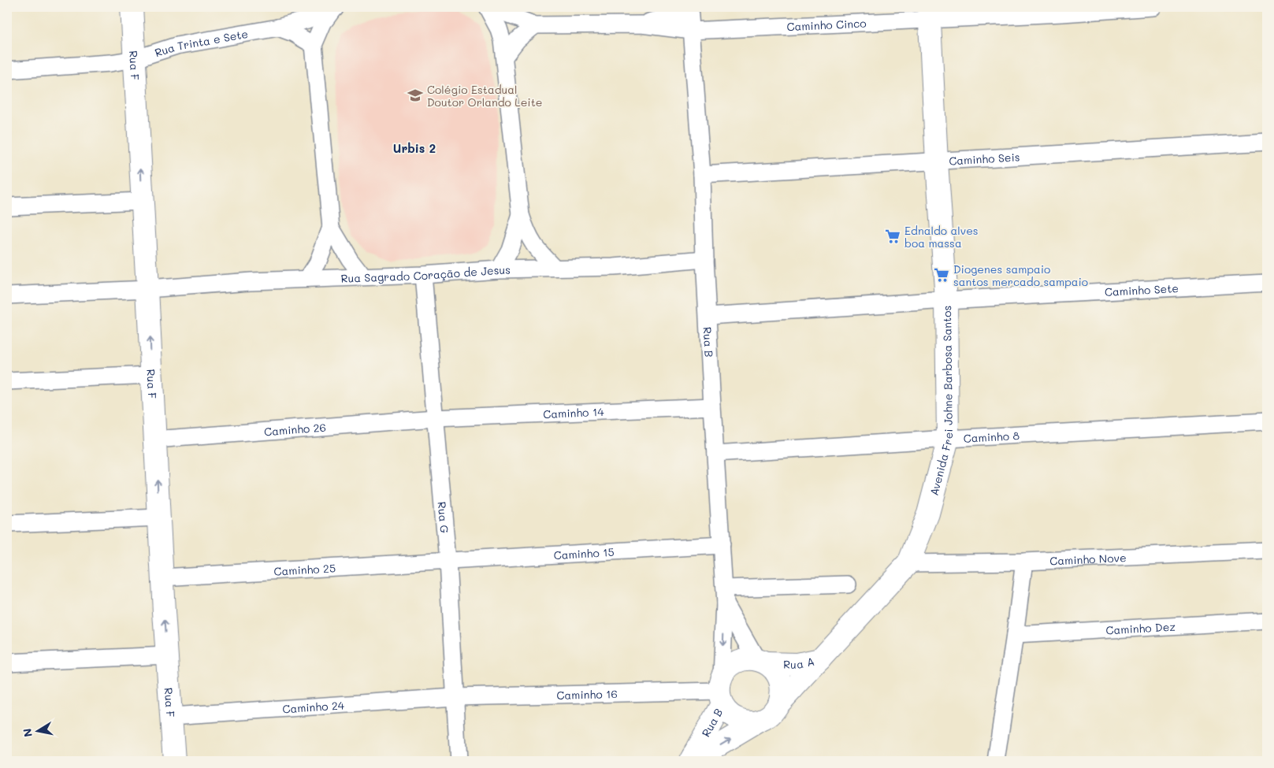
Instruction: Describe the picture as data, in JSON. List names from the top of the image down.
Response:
{
  "streets": {
    "street": [
      "Caminho Cinco",
      "Rua Trinta e Sete",
      "Rua F",
      "Caminho Seis",
      "Rua Sagrado Coração de Jesus",
      "Caminho Sete",
      "Rua B",
      "Avenida Frei Johne Barbosa Santos",
      "Caminho 14",
      "Caminho 26",
      "Caminho 8",
      "Rua G",
      "Caminho 15",
      "Caminho Nove",
      "Caminho 25",
      "Caminho Dez",
      "Rua A",
      "Caminho 16",
      "Caminho 24"
    ]
  },
  "crossings": [
    ["Caminho Cinco", "Rua B"],
    ["Caminho Cinco", "Avenida Frei Johne Barbosa Santos"],
    ["Rua Trinta e Sete", "Rua F"],
    ["Rua F", "Rua Sagrado Coração de Jesus"],
    ["Rua F", "Caminho 26"],
    ["Rua F", "Caminho 25"],
    ["Rua F", "Caminho 24"],
    ["Caminho Seis", "Rua B"],
    ["Caminho Seis", "Avenida Frei Johne Barbosa Santos"],
    ["Rua Sagrado Coração de Jesus", "Rua B"],
    ["Rua Sagrado Coração de Jesus", "Rua G"],
    ["Caminho Sete", "Rua B"],
    ["Caminho Sete", "Avenida Frei Johne Barbosa Santos"],
    ["Rua B", "Caminho 14"],
    ["Rua B", "Caminho 8"],
    ["Rua B", "Caminho 15"],
    ["Rua B", "Rua A"],
    ["Rua B", "Caminho 16"],
    ["Avenida Frei Johne Barbosa Santos", "Caminho 8"],
    ["Avenida Frei Johne Barbosa Santos", "Caminho Nove"],
    ["Avenida Frei Johne Barbosa Santos", "Rua A"],
    ["Caminho 14", "Caminho 26"],
    ["Caminho 14", "Rua G"],
    ["Caminho 26", "Rua G"],
    ["Rua G", "Caminho 15"],
    ["Rua G", "Caminho 25"],
    ["Rua G", "Caminho 16"],
    ["Rua G", "Caminho 24"],
    ["Caminho 15", "Caminho 25"],
    ["Rua A", "Caminho 16"],
    ["Caminho 16", "Caminho 24"]
  ],
  "districts": ["Urbis 2"],
  "places": {
    "school or university": ["Colégio Estadual Doutor Orlando Leite"],
    "supermarket": ["Ednaldo alves boa massa", "Diogenes sampaio santos mercado sampaio"]
  },
  "north": "left"
}
